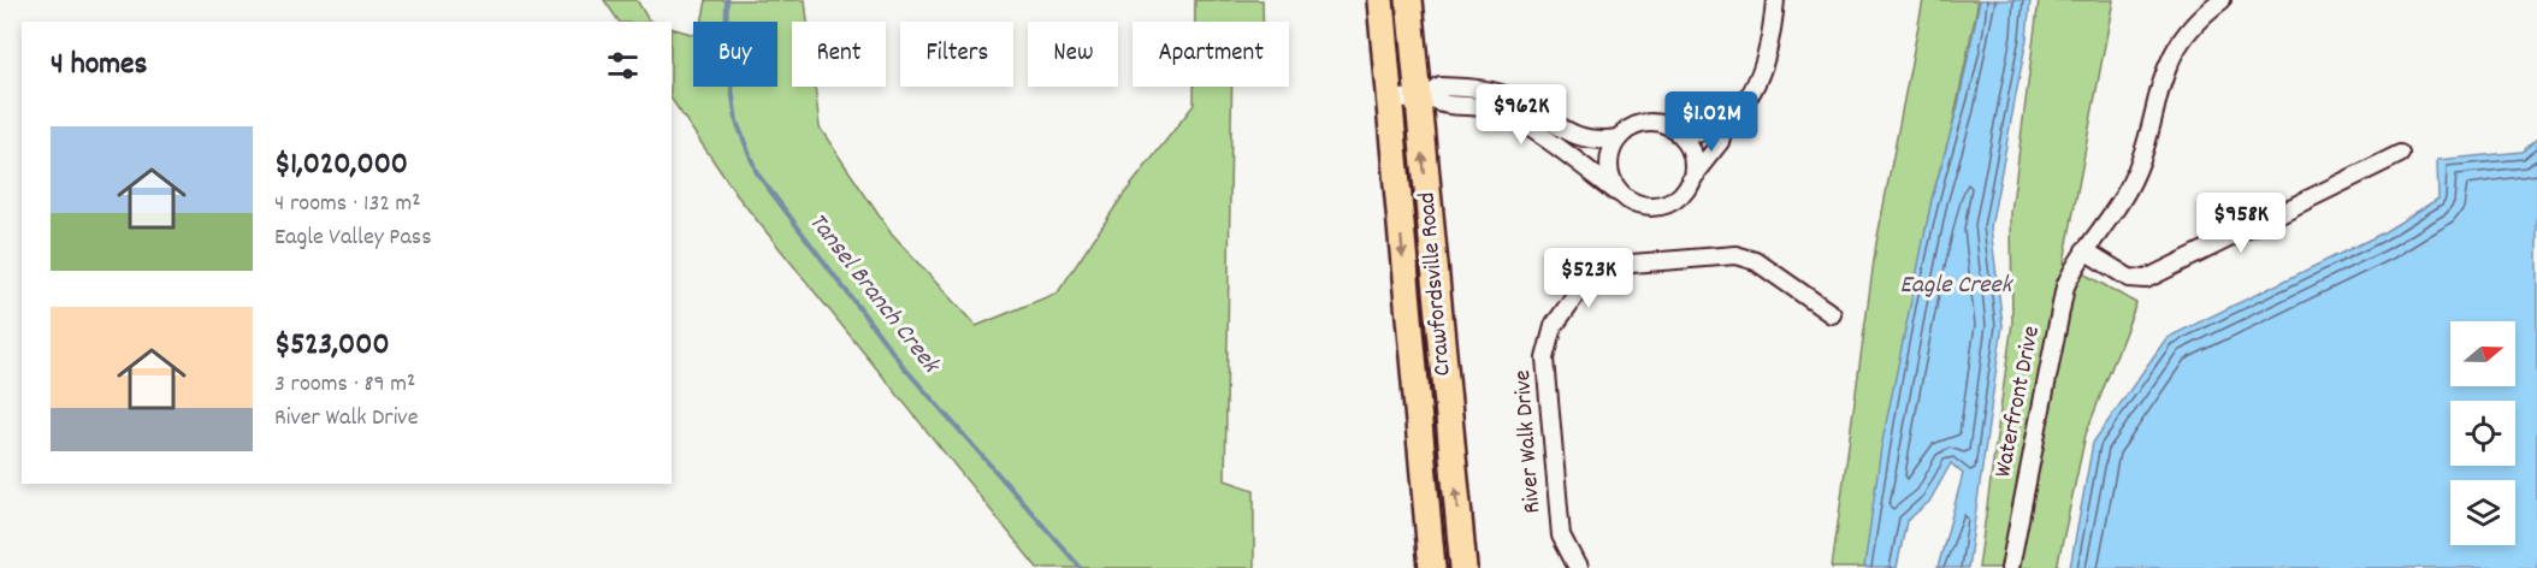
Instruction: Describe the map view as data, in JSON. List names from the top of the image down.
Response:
{
  "streets": {
    "main road": ["Crawfordsville Road"],
    "street": ["Waterfront Drive", "River Walk Drive"]
  },
  "water": ["Eagle Creek", "Tansel Branch Creek"],
  "north": "right",
  "page": {
    "chip": [
      "Buy",
      "Rent",
      "Filters",
      "New",
      "Apartment"
    ],
    "heading": "4 homes",
    "price": [
      "$962K",
      "$1.02M",
      "$958K",
      "$523K"
    ],
    "list": [
      {
        "name": "$1,020,000",
        "note": "4 rooms · 132 m² · Eagle Valley Pass"
      },
      {
        "name": "$523,000",
        "note": "3 rooms · 89 m² · River Walk Drive"
      }
    ]
  }
}
